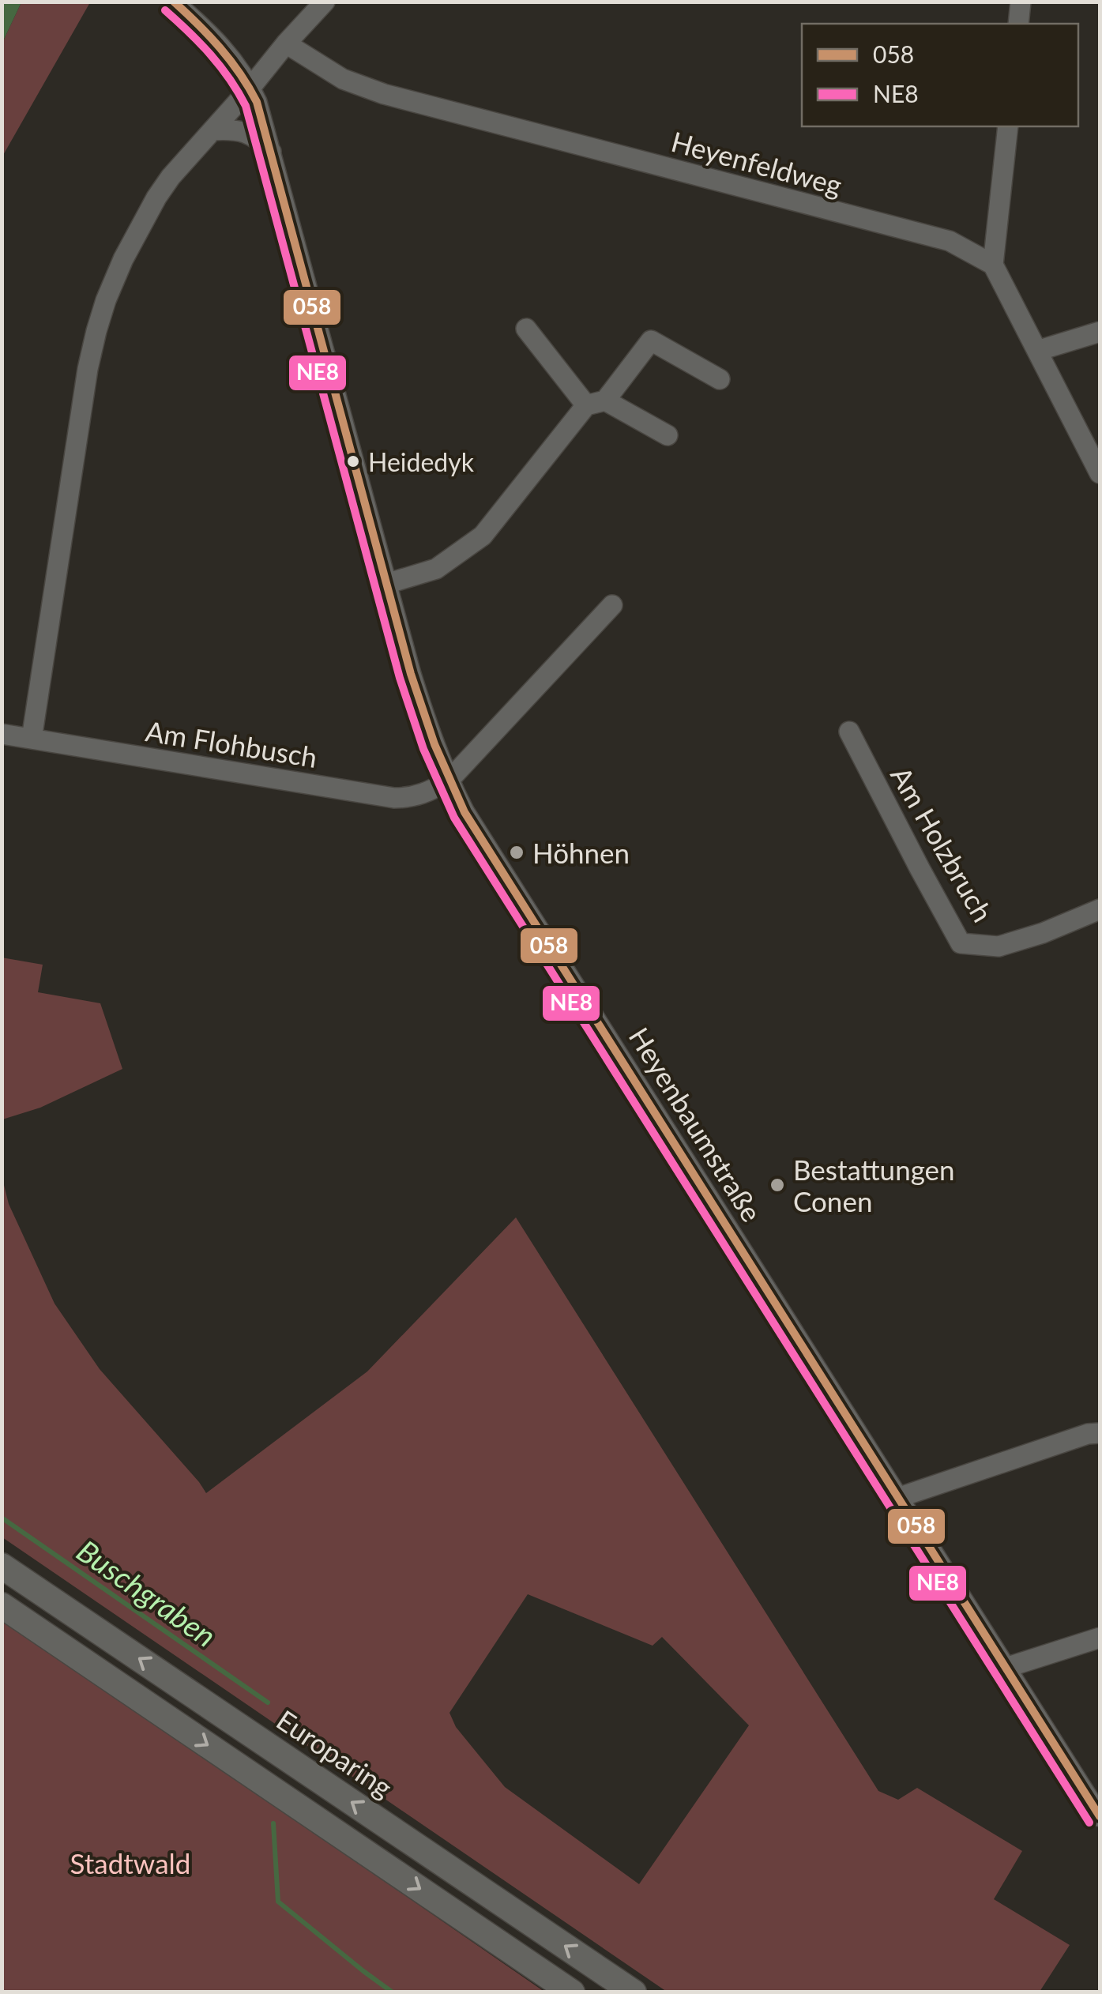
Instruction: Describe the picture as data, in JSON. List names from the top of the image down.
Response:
{
  "streets": {
    "main road": ["Europaring"],
    "street": [
      "Heyenfeldweg",
      "Am Flohbusch",
      "Am Holzbruch",
      "Heyenbaumstraße"
    ]
  },
  "crossings": [
    ["Am Flohbusch", "Heyenbaumstraße"]
  ],
  "water": ["Buschgraben"],
  "parks": ["Stadtwald"],
  "places": ["Heidedyk", "Höhnen", "Bestattungen Conen"],
  "lines": ["transit line 058", "transit line NE8"],
  "legend": ["058", "NE8"]
}
